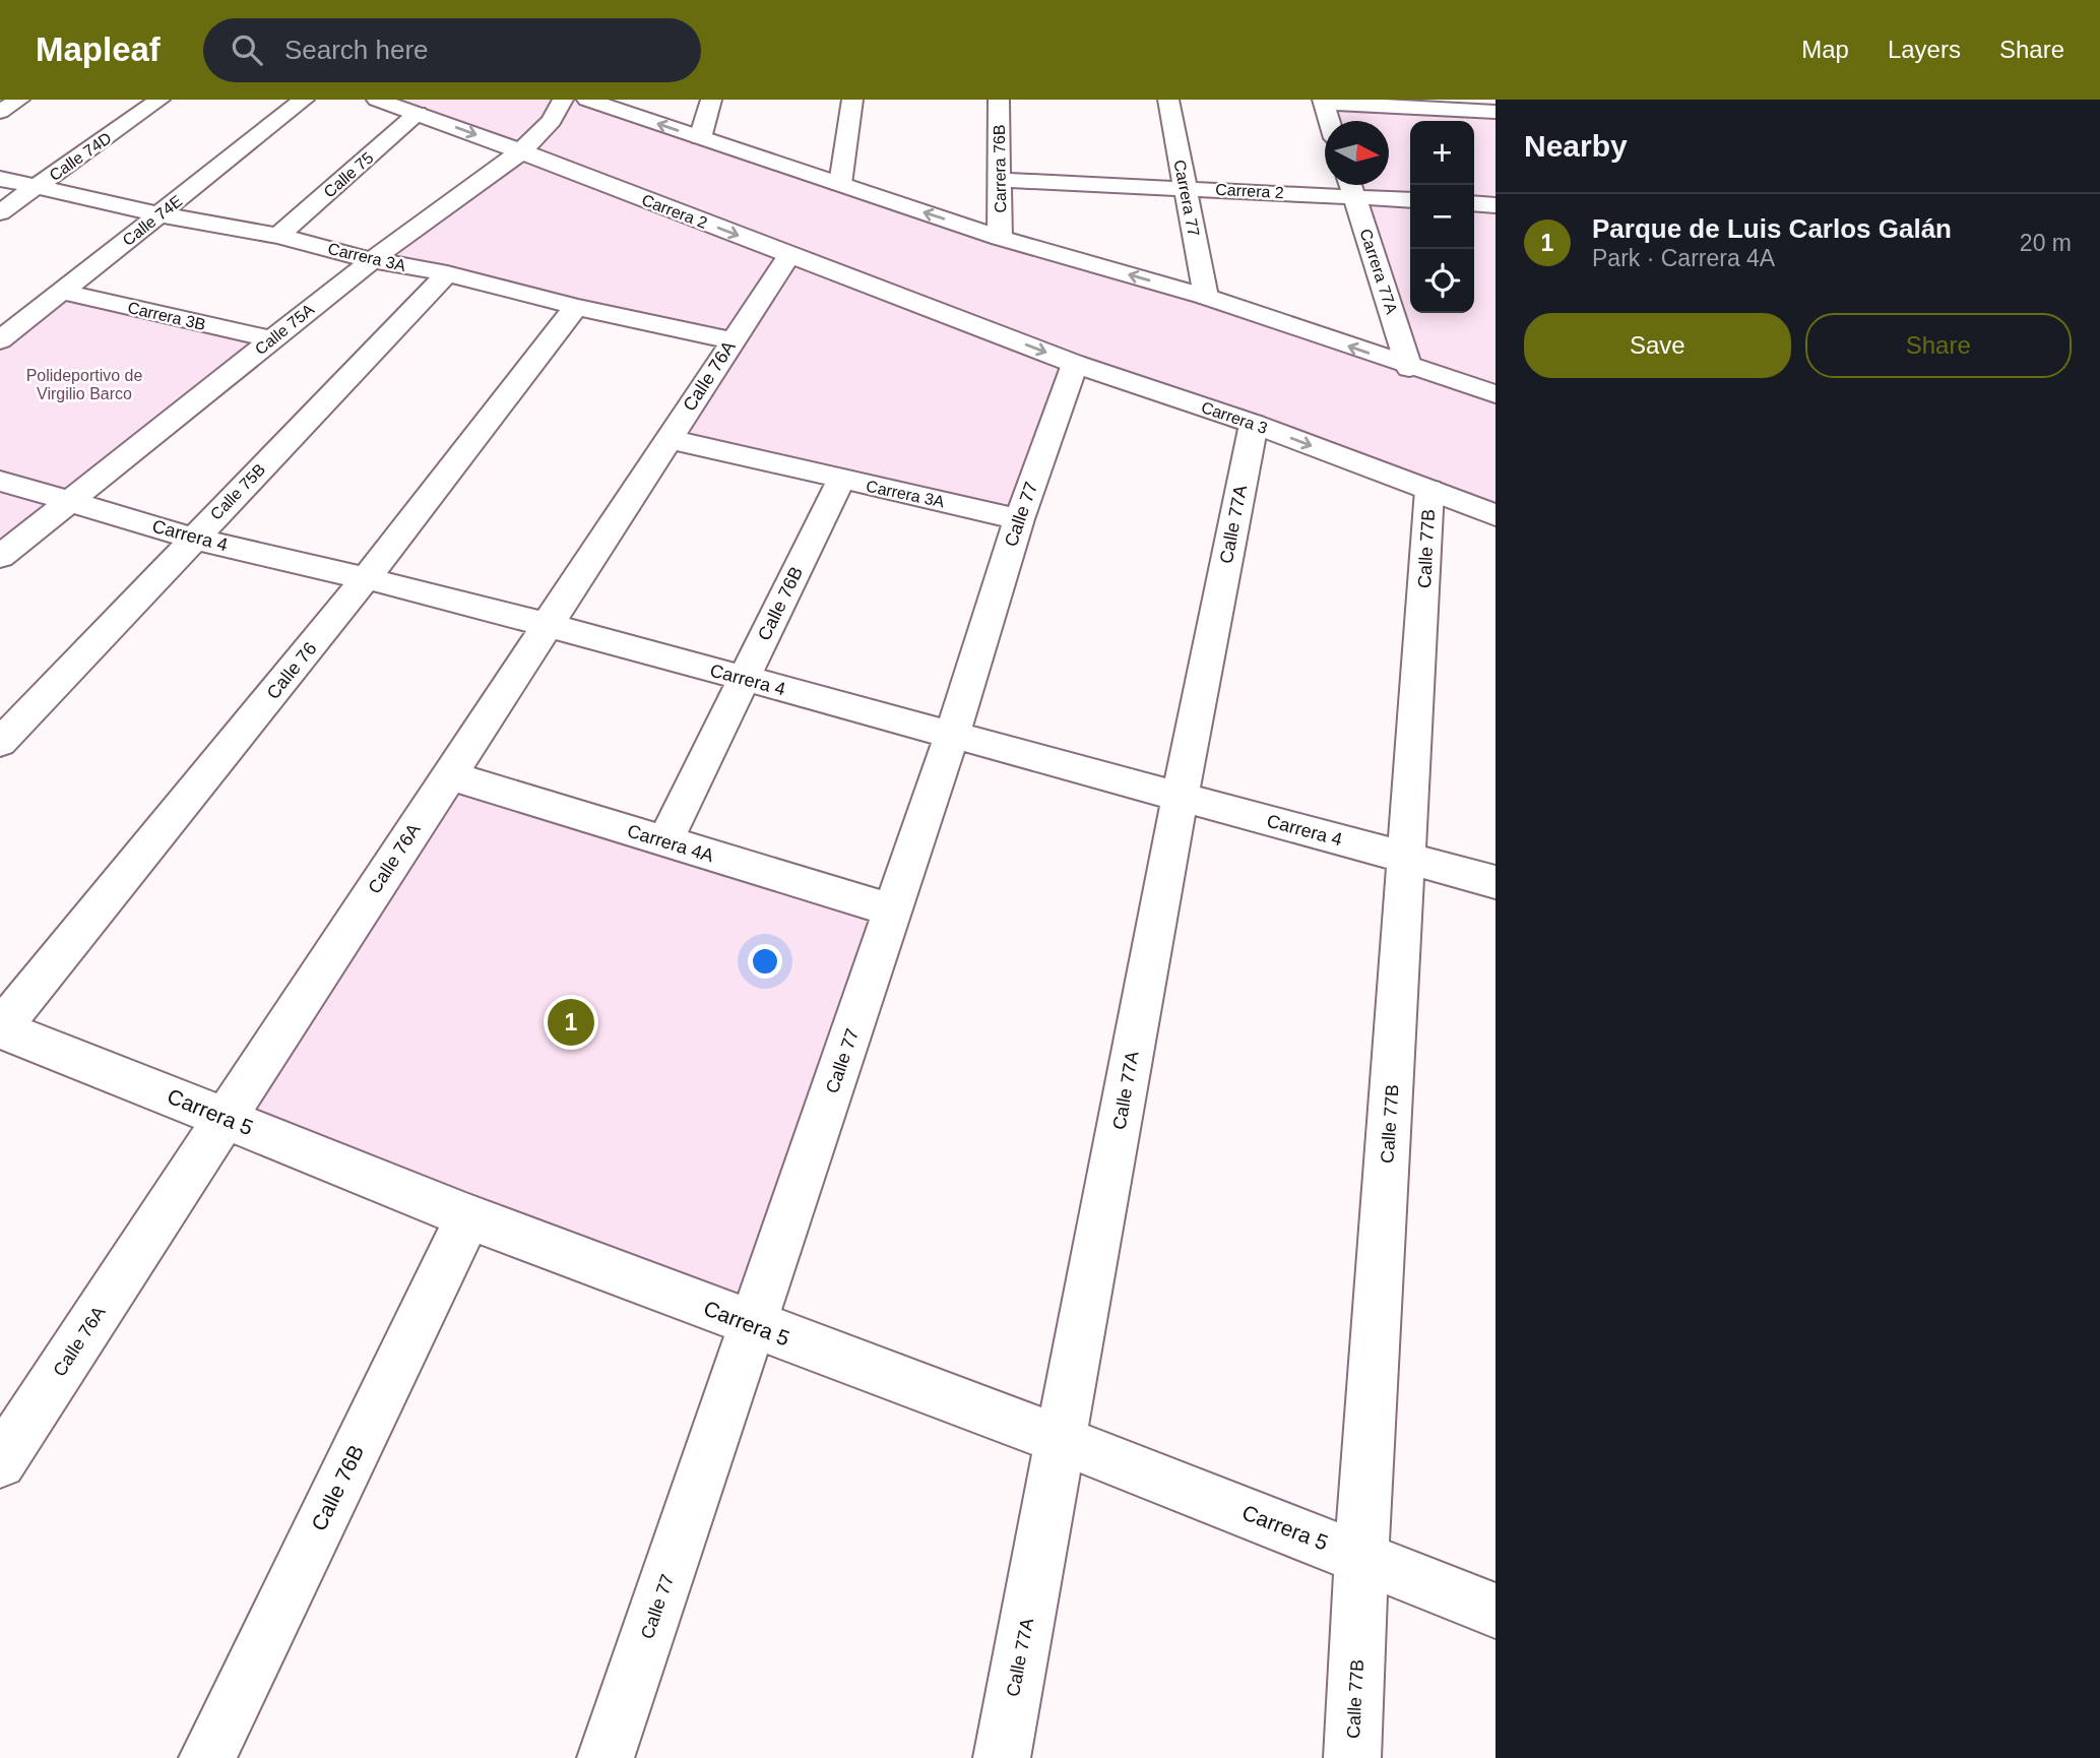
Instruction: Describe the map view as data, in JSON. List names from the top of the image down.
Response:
{
  "streets": {
    "street": [
      "Calle 74D",
      "Carrera 76B",
      "Calle 75",
      "Carrera 2",
      "Carrera 77",
      "Calle 74E",
      "Carrera 3A",
      "Carrera 77A",
      "Carrera 3B",
      "Calle 75A",
      "Calle 76A",
      "Carrera 3",
      "Calle 75B",
      "Calle 77",
      "Calle 77A",
      "Carrera 4",
      "Calle 77B",
      "Calle 76B",
      "Calle 76",
      "Carrera 4A",
      "Carrera 5"
    ]
  },
  "crossings": [
    ["Calle 74D", "Carrera 3A"],
    ["Carrera 76B", "Carrera 2"],
    ["Calle 75", "Carrera 2"],
    ["Calle 75", "Carrera 3A"],
    ["Carrera 2", "Carrera 77"],
    ["Carrera 2", "Carrera 77A"],
    ["Carrera 2", "Calle 75A"],
    ["Carrera 2", "Calle 76A"],
    ["Carrera 2", "Carrera 3"],
    ["Calle 74E", "Carrera 3A"],
    ["Calle 74E", "Carrera 3B"],
    ["Carrera 3A", "Calle 75A"],
    ["Carrera 3A", "Calle 76A"],
    ["Carrera 3A", "Calle 75B"],
    ["Carrera 3A", "Calle 77"],
    ["Carrera 3A", "Calle 76B"],
    ["Carrera 3A", "Calle 76"],
    ["Carrera 3B", "Calle 75A"],
    ["Calle 75A", "Carrera 4"],
    ["Calle 76A", "Carrera 4"],
    ["Calle 76A", "Carrera 4A"],
    ["Calle 76A", "Carrera 5"],
    ["Carrera 3", "Calle 77"],
    ["Carrera 3", "Calle 77A"],
    ["Carrera 3", "Calle 77B"],
    ["Calle 75B", "Carrera 4"],
    ["Calle 77", "Carrera 4"],
    ["Calle 77", "Carrera 4A"],
    ["Calle 77", "Carrera 5"],
    ["Calle 77A", "Carrera 4"],
    ["Calle 77A", "Carrera 5"],
    ["Carrera 4", "Calle 77B"],
    ["Carrera 4", "Calle 76B"],
    ["Carrera 4", "Calle 76"],
    ["Calle 77B", "Carrera 5"],
    ["Calle 76B", "Carrera 4A"],
    ["Calle 76B", "Carrera 5"],
    ["Calle 76", "Carrera 5"]
  ],
  "parks": ["Polideportivo de Virgilio Barco"],
  "north": "right",
  "page": {
    "header": "Mapleaf",
    "search": "Search here",
    "nav": ["Map", "Layers", "Share"],
    "heading": "Nearby",
    "map_buttons": ["+", "−"],
    "list": [
      {
        "mark": "1",
        "name": "Parque de Luis Carlos Galán",
        "note": "Park · Carrera 4A",
        "value": "20 m"
      }
    ],
    "buttons": ["Save", "Share"],
    "pins": "1"
  }
}
